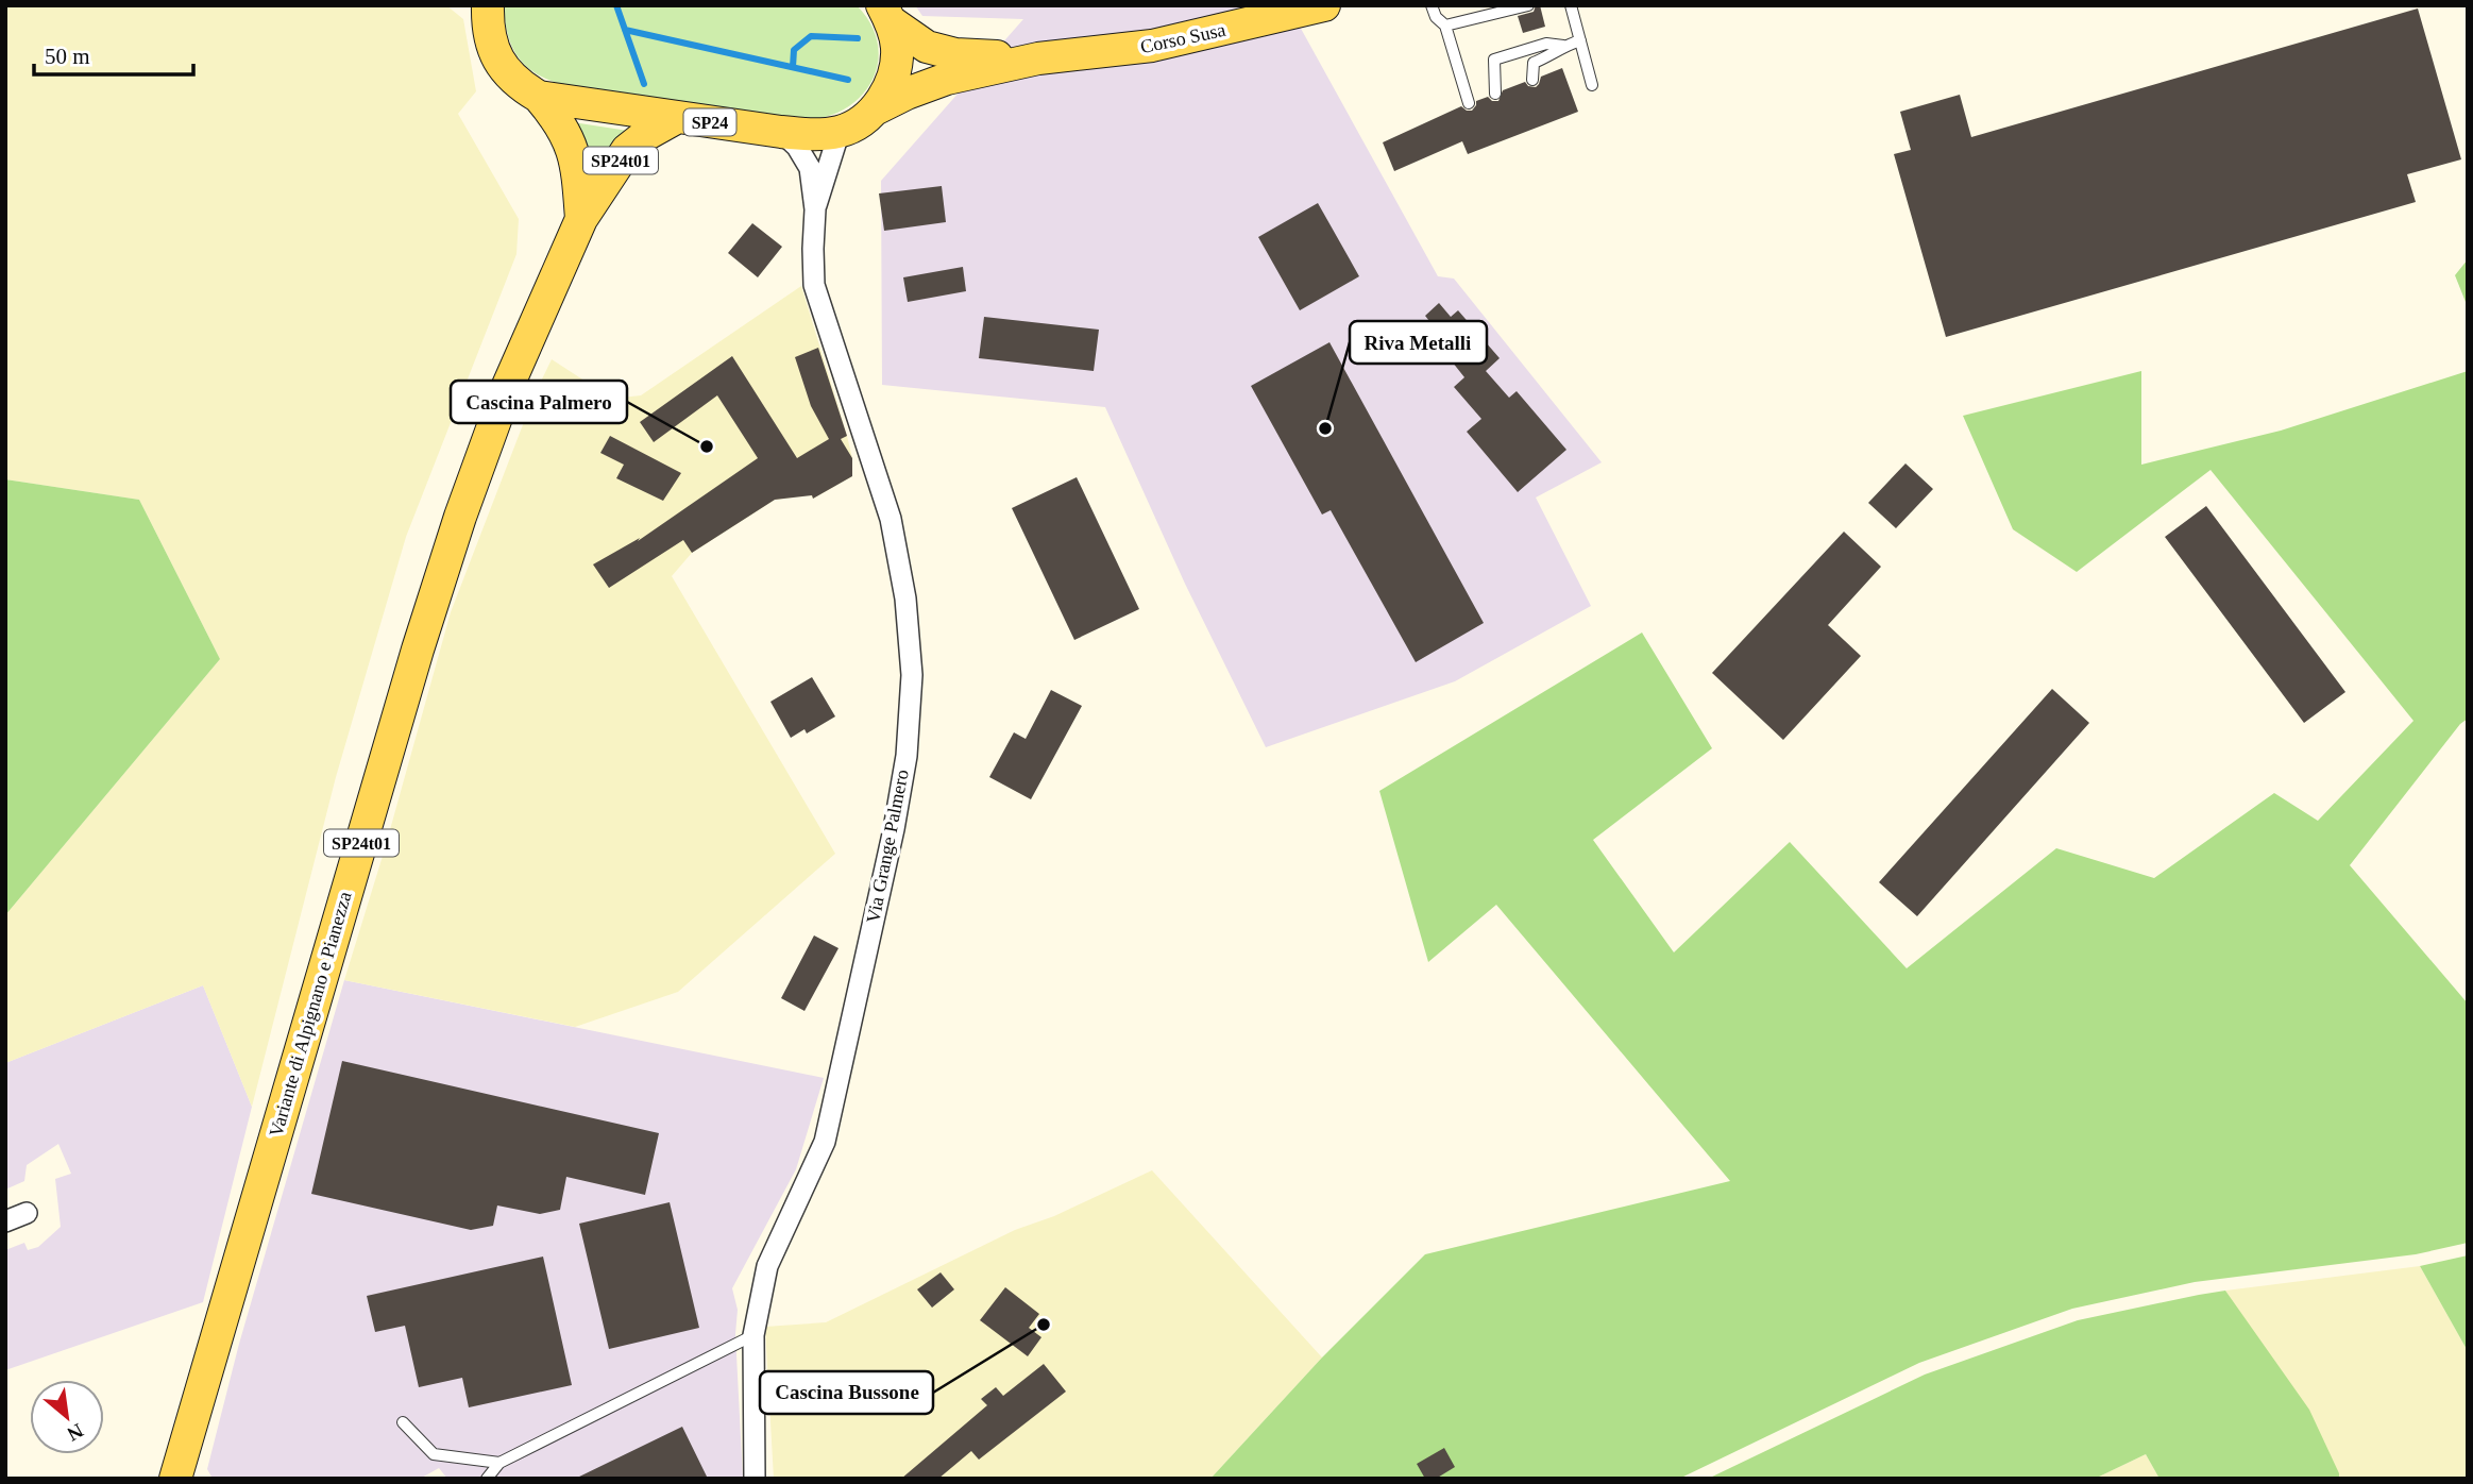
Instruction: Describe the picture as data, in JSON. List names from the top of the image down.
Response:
{
  "streets": {
    "main road": [
      "Corso Susa",
      "SP24",
      "SP24t01",
      "Variante di Alpignano e Pianezza"
    ],
    "street": ["Via Grange Palmero"]
  },
  "crossings": [
    ["Corso Susa", "SP24"],
    ["SP24", "Via Grange Palmero"],
    ["SP24", "Variante di Alpignano e Pianezza"]
  ],
  "places": ["Riva Metalli", "Cascina Palmero", "Cascina Bussone"],
  "scale_bar": "50 m",
  "north": "bottom right"
}
